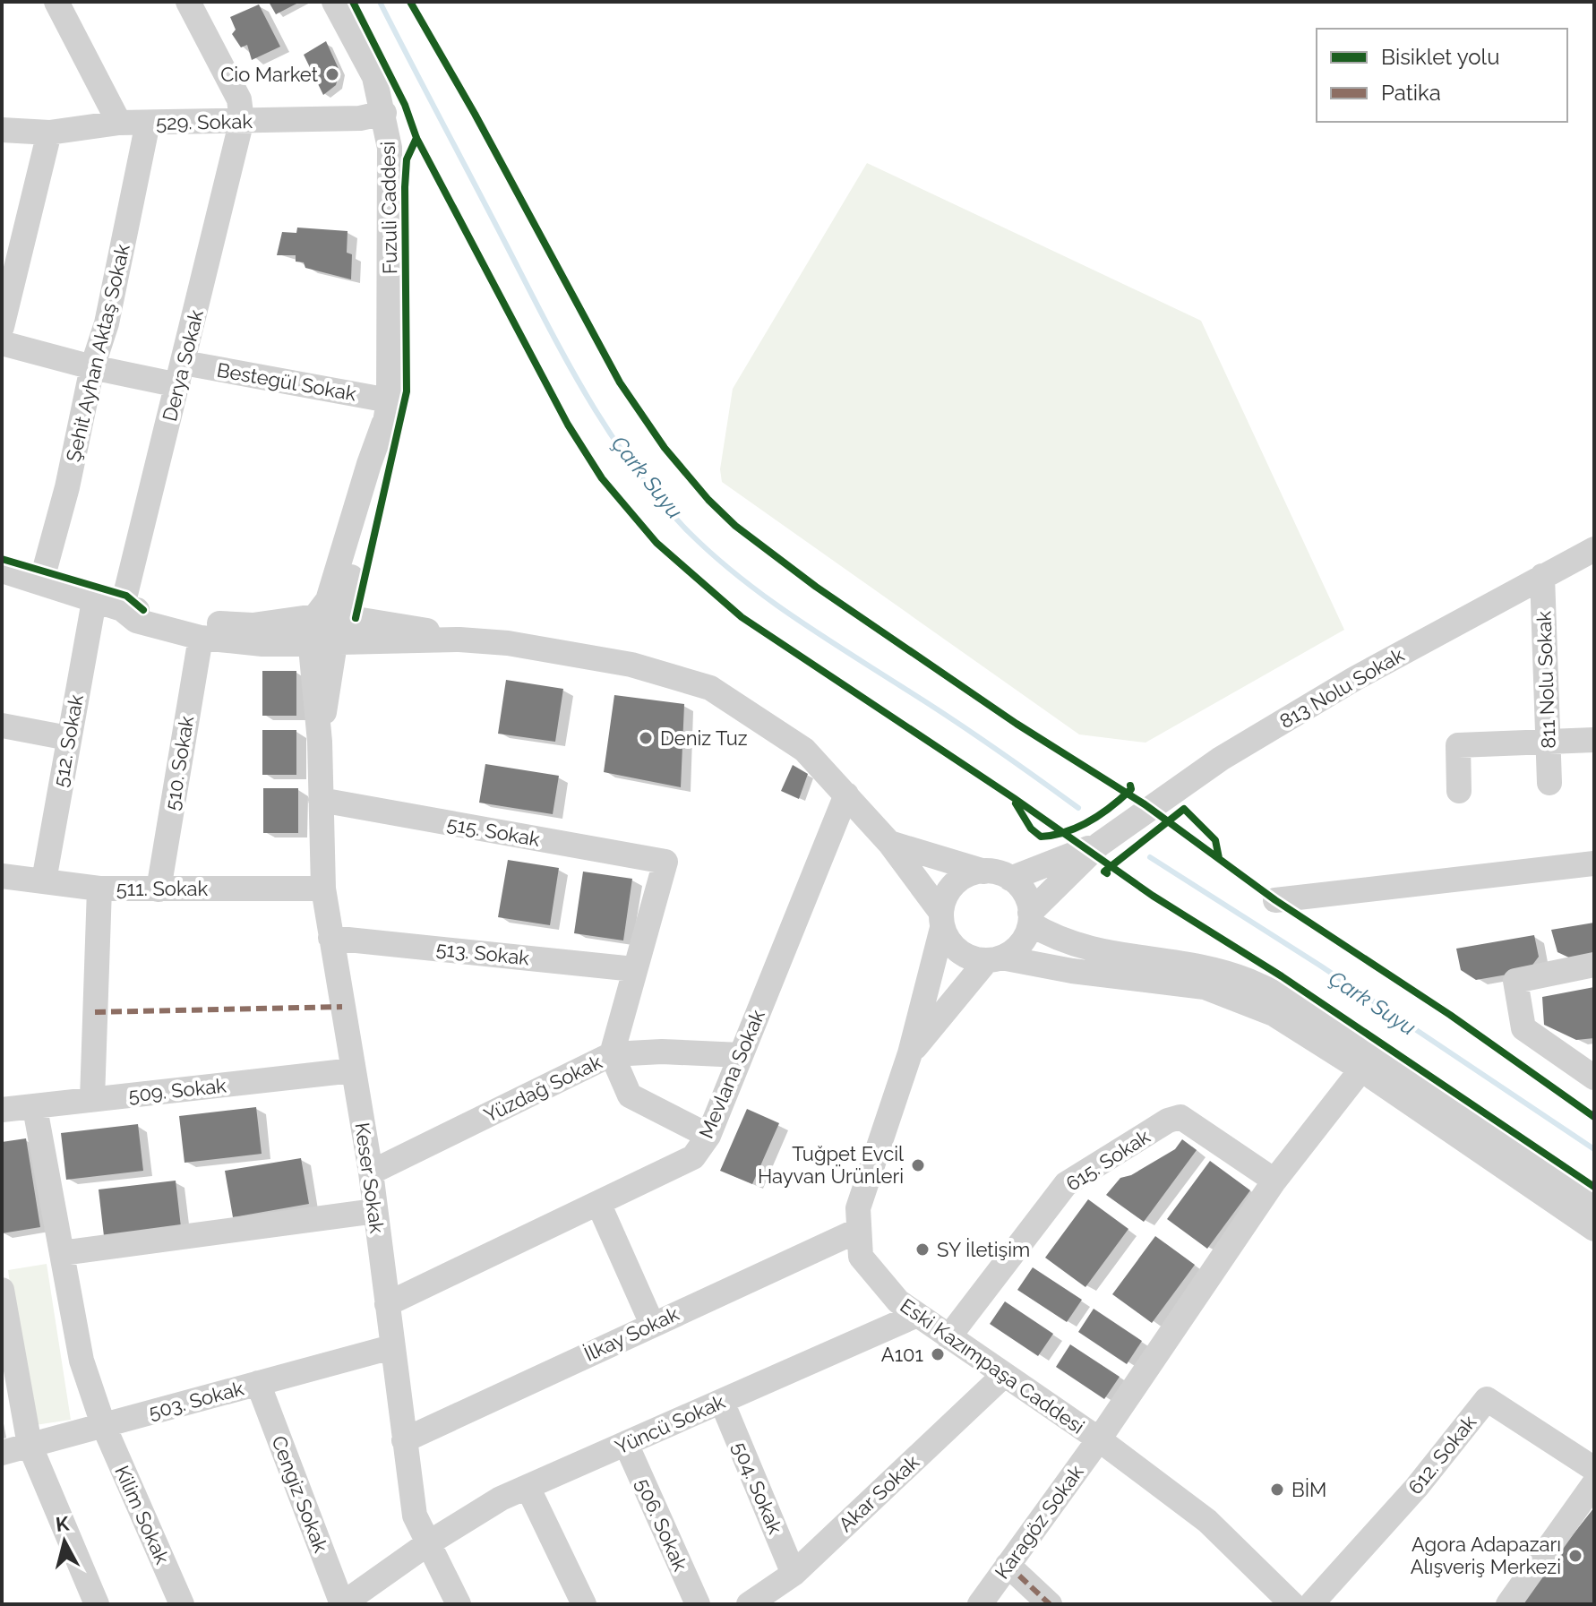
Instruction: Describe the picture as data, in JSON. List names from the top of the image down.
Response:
{
  "streets": {
    "street": [
      "529. Sokak",
      "Fuzuli Caddesi",
      "Şehit Ayhan Aktaş Sokak",
      "Derya Sokak",
      "Bestegül Sokak",
      "811 Nolu Sokak",
      "813 Nolu Sokak",
      "512. Sokak",
      "510. Sokak",
      "515. Sokak",
      "511. Sokak",
      "513. Sokak",
      "Mevlana Sokak",
      "Yüzdağ Sokak",
      "509. Sokak",
      "615. Sokak",
      "Keser Sokak",
      "İlkay Sokak",
      "Eski Kazımpaşa Caddesi",
      "503. Sokak",
      "Yüncü Sokak",
      "612. Sokak",
      "504. Sokak",
      "Akar Sokak",
      "Cengiz Sokak",
      "Kilim Sokak",
      "Karagöz Sokak",
      "506. Sokak"
    ]
  },
  "crossings": [
    ["529. Sokak", "Fuzuli Caddesi"],
    ["529. Sokak", "Şehit Ayhan Aktaş Sokak"],
    ["529. Sokak", "Derya Sokak"],
    ["Fuzuli Caddesi", "Bestegül Sokak"],
    ["Şehit Ayhan Aktaş Sokak", "Bestegül Sokak"],
    ["Derya Sokak", "Bestegül Sokak"],
    ["811 Nolu Sokak", "813 Nolu Sokak"],
    ["512. Sokak", "511. Sokak"],
    ["510. Sokak", "511. Sokak"],
    ["515. Sokak", "Yüzdağ Sokak"],
    ["515. Sokak", "Keser Sokak"],
    ["511. Sokak", "Keser Sokak"],
    ["513. Sokak", "Yüzdağ Sokak"],
    ["513. Sokak", "Keser Sokak"],
    ["Mevlana Sokak", "Keser Sokak"],
    ["Yüzdağ Sokak", "Keser Sokak"],
    ["509. Sokak", "Keser Sokak"],
    ["509. Sokak", "Kilim Sokak"],
    ["615. Sokak", "Eski Kazımpaşa Caddesi"],
    ["Keser Sokak", "İlkay Sokak"],
    ["Keser Sokak", "503. Sokak"],
    ["Keser Sokak", "Yüncü Sokak"],
    ["İlkay Sokak", "Eski Kazımpaşa Caddesi"],
    ["Eski Kazımpaşa Caddesi", "Yüncü Sokak"],
    ["Eski Kazımpaşa Caddesi", "Akar Sokak"],
    ["Eski Kazımpaşa Caddesi", "Karagöz Sokak"],
    ["503. Sokak", "Cengiz Sokak"],
    ["503. Sokak", "Kilim Sokak"],
    ["Yüncü Sokak", "504. Sokak"],
    ["Yüncü Sokak", "Cengiz Sokak"],
    ["Yüncü Sokak", "506. Sokak"],
    ["504. Sokak", "Akar Sokak"]
  ],
  "water": ["Çark Suyu"],
  "places": [
    "Cio Market",
    "Deniz Tuz",
    "Tuğpet Evcil Hayvan Ürünleri",
    "SY İletişim",
    "A101",
    "BİM",
    "Agora Adapazarı Alışveriş Merkezi"
  ],
  "legend": ["Bisiklet yolu", "Patika"],
  "north": "top"
}
